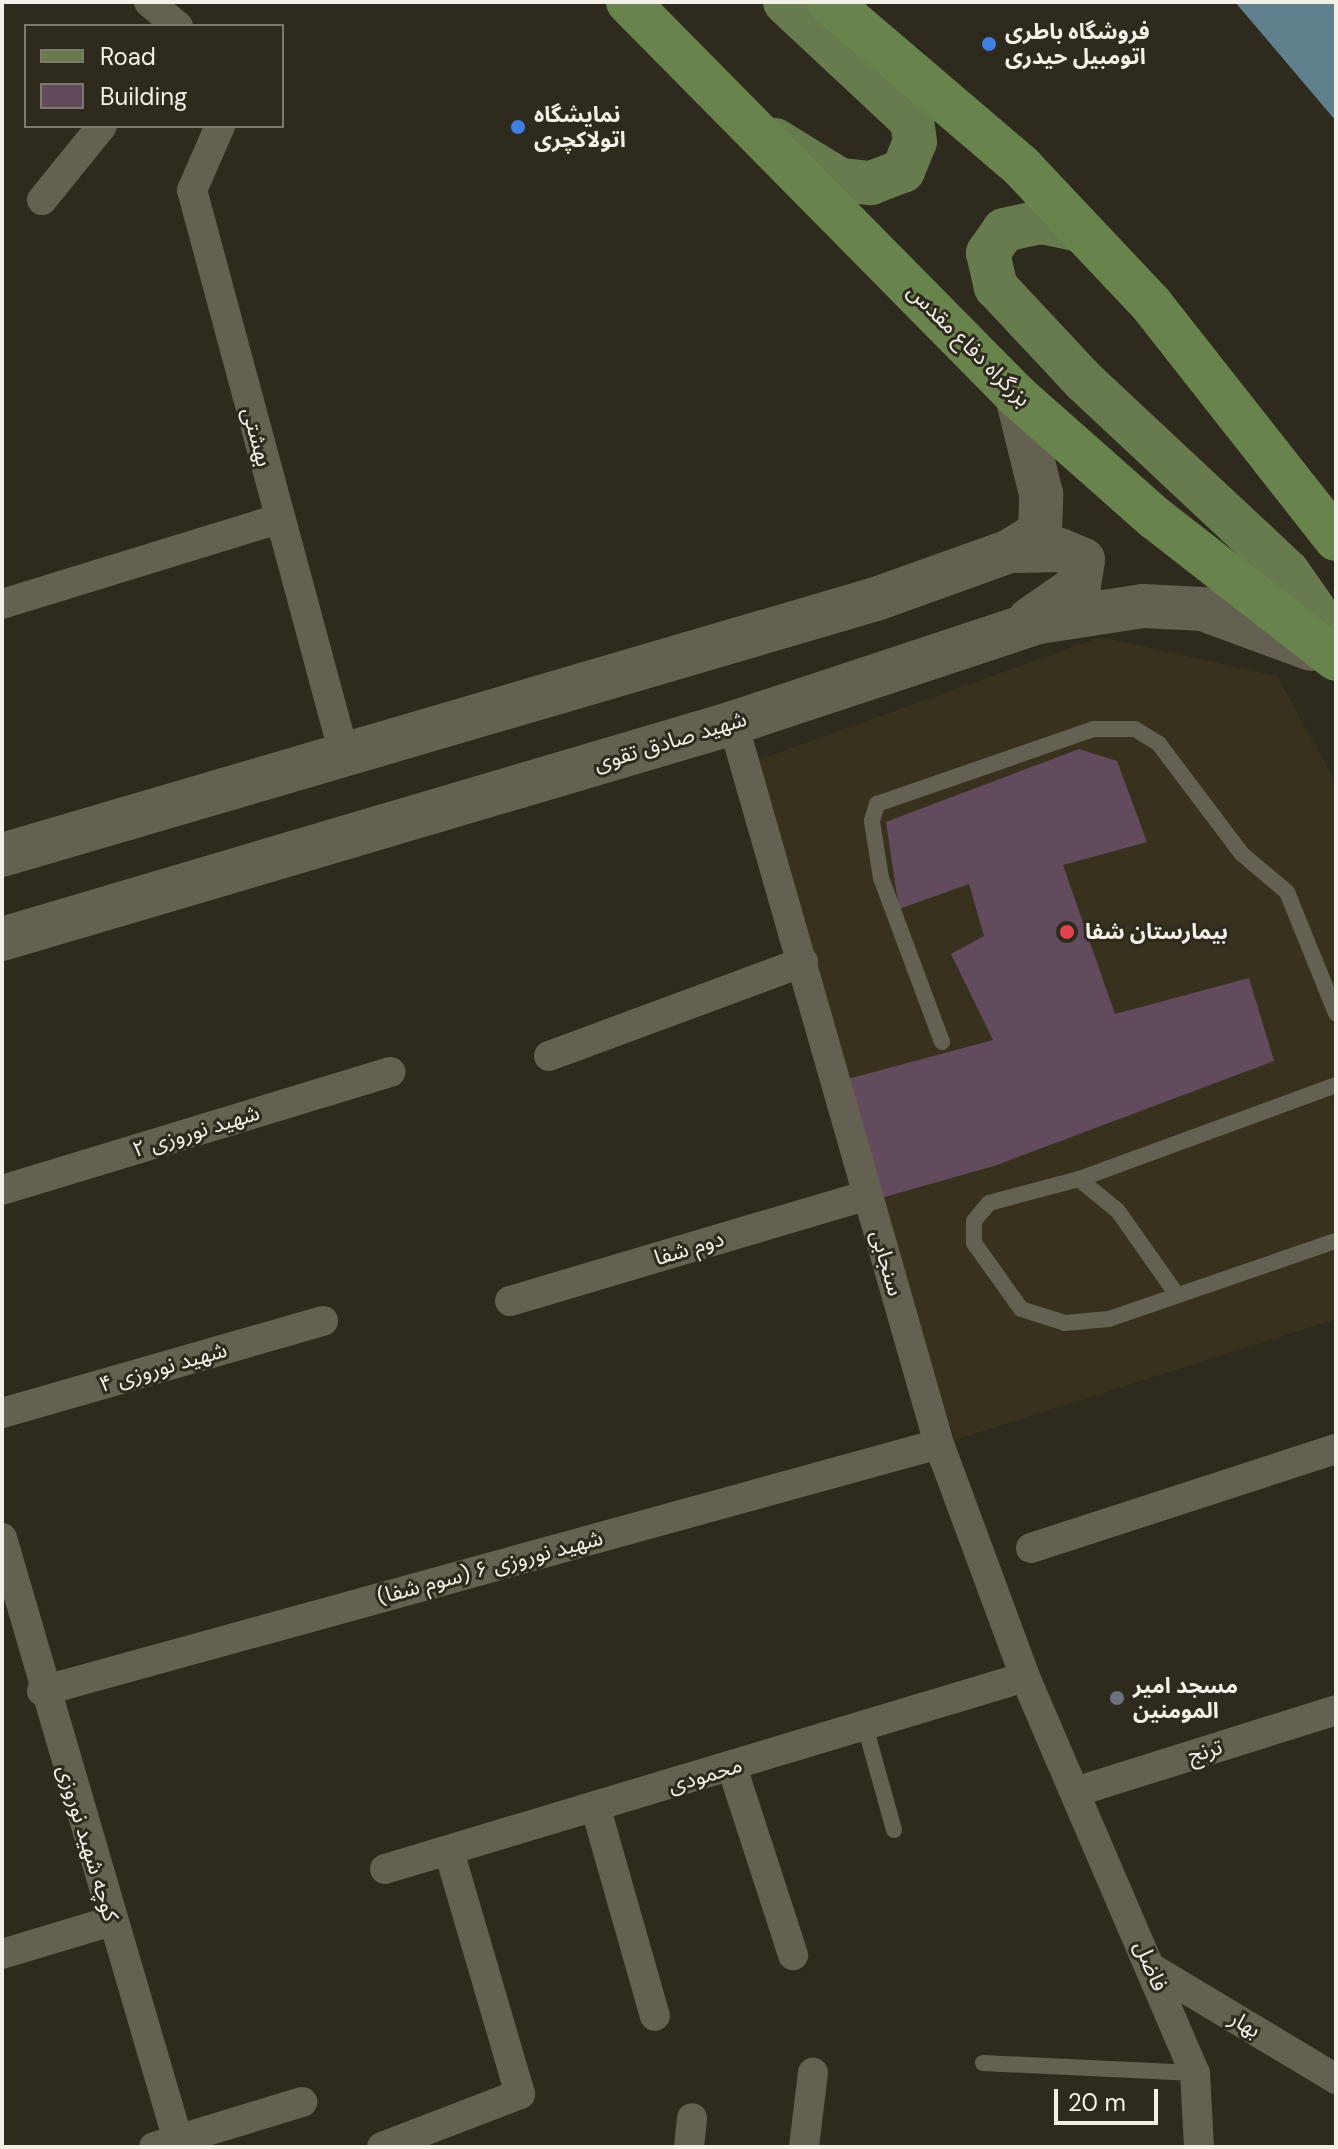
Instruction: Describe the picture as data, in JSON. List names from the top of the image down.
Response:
{
  "streets": {
    "highway": ["بزرگراه دفاع مقدس"],
    "main road": ["شهید صادق تقوی"],
    "street": [
      "بهشتی",
      "شهید نوروزی ۲",
      "دوم شفا",
      "سنجابی",
      "شهید نوروزی ۴",
      "شهید نوروزی ۶ (سوم شفا)",
      "ترنج",
      "محمودی",
      "کوچه شهید نوروزی",
      "فاضل",
      "بهار"
    ]
  },
  "crossings": [
    ["بزرگراه دفاع مقدس", "شهید صادق تقوی"],
    ["شهید صادق تقوی", "سنجابی"],
    ["دوم شفا", "سنجابی"],
    ["سنجابی", "شهید نوروزی ۶ (سوم شفا)"],
    ["سنجابی", "ترنج"],
    ["سنجابی", "محمودی"],
    ["سنجابی", "فاضل"],
    ["شهید نوروزی ۶ (سوم شفا)", "کوچه شهید نوروزی"],
    ["ترنج", "فاضل"],
    ["فاضل", "بهار"]
  ],
  "places": [
    "فروشگاه باطری اتومبیل حیدری",
    "نمایشگاه اتولاکچری",
    "بیمارستان شفا",
    "مسجد امیر المومنین"
  ],
  "legend": ["Road", "Building"],
  "scale_bar": "20 m"
}
